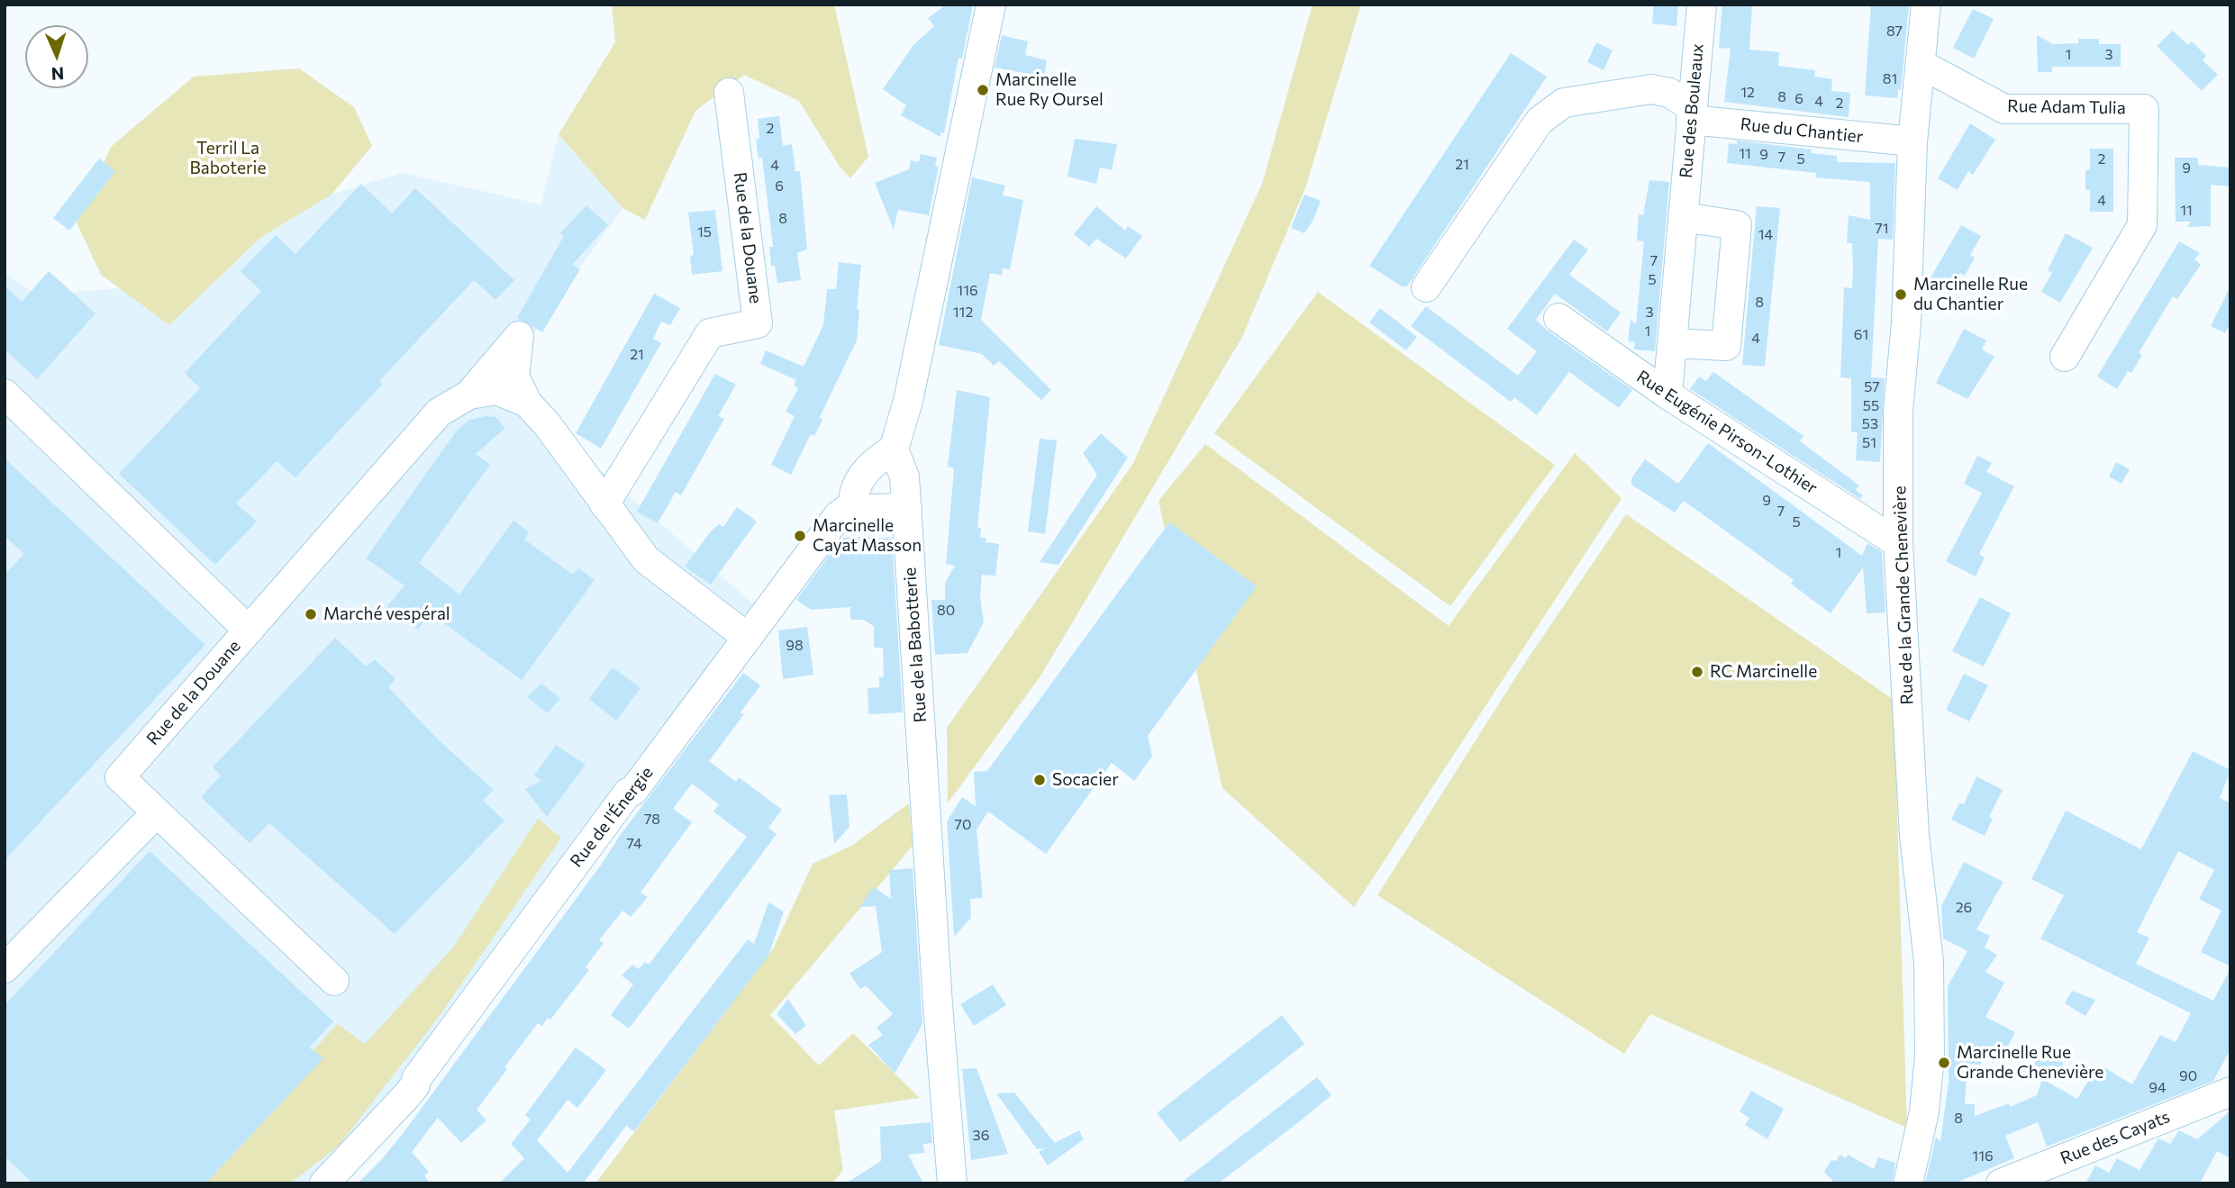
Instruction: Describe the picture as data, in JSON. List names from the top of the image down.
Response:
{
  "streets": {
    "street": [
      "Rue Adam Tulia",
      "Rue des Bouleaux",
      "Rue du Chantier",
      "Rue de la Douane",
      "Rue Eugénie Pirson-Lothier",
      "Rue de la Grande Chenevière",
      "Rue de la Babotterie",
      "Rue de l'Énergie",
      "Rue des Cayats"
    ]
  },
  "crossings": [
    ["Rue Adam Tulia", "Rue de la Grande Chenevière"],
    ["Rue des Bouleaux", "Rue du Chantier"],
    ["Rue des Bouleaux", "Rue Eugénie Pirson-Lothier"],
    ["Rue du Chantier", "Rue de la Grande Chenevière"],
    ["Rue de la Douane", "Rue de l'Énergie"],
    ["Rue Eugénie Pirson-Lothier", "Rue de la Grande Chenevière"],
    ["Rue de la Babotterie", "Rue de l'Énergie"]
  ],
  "parks": ["Terril La Baboterie"],
  "places": [
    "Marcinelle Rue Ry Oursel",
    "Marcinelle Rue du Chantier",
    "Marcinelle Cayat Masson",
    "Marché vespéral",
    "RC Marcinelle",
    "Socacier",
    "Marcinelle Rue Grande Chenevière"
  ],
  "house_numbers": [
    "87",
    "1",
    "3",
    "81",
    "12",
    "8",
    "6",
    "4",
    "2",
    "2",
    "11",
    "9",
    "7",
    "5",
    "2",
    "21",
    "4",
    "9",
    "6",
    "4",
    "11",
    "8",
    "71",
    "15",
    "14",
    "7",
    "5",
    "116",
    "8",
    "112",
    "3",
    "1",
    "61",
    "4",
    "21",
    "57",
    "55",
    "53",
    "51",
    "9",
    "7",
    "5",
    "1",
    "80",
    "98",
    "78",
    "70",
    "74",
    "26",
    "90",
    "94",
    "8",
    "36",
    "116"
  ],
  "north": "bottom"
}
